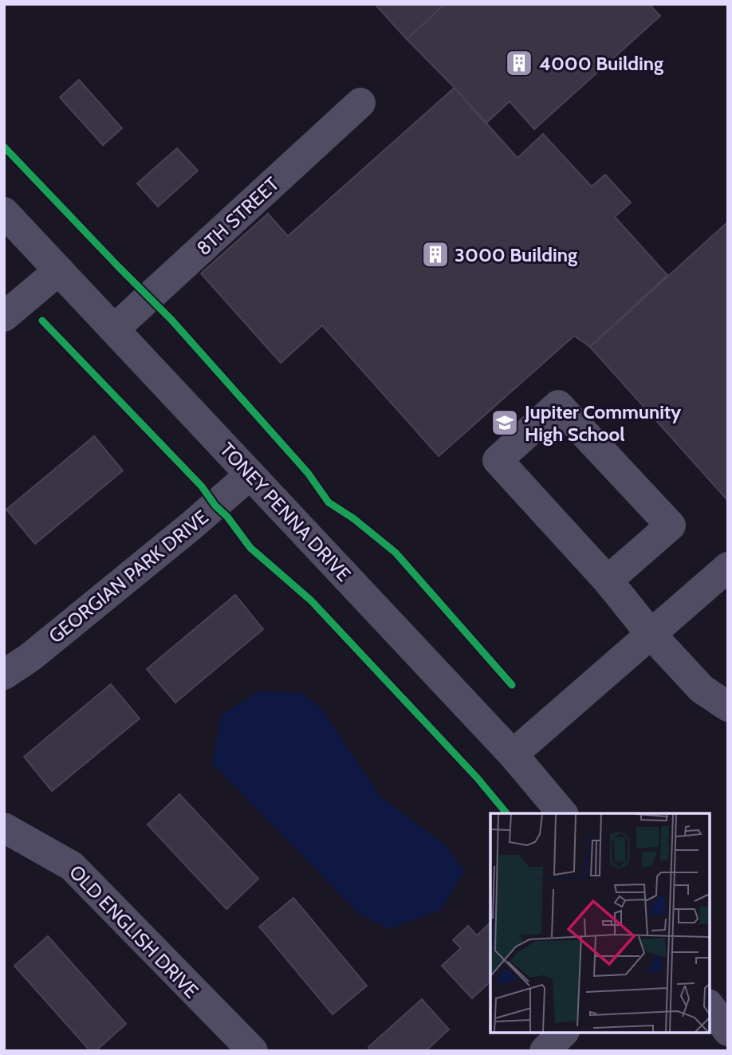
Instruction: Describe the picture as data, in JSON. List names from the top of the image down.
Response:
{
  "streets": {
    "street": [
      "8TH STREET",
      "TONEY PENNA DRIVE",
      "GEORGIAN PARK DRIVE",
      "OLD ENGLISH DRIVE"
    ]
  },
  "crossings": [
    ["8TH STREET", "TONEY PENNA DRIVE"],
    ["TONEY PENNA DRIVE", "GEORGIAN PARK DRIVE"]
  ],
  "places": {
    "building": ["4000 Building", "3000 Building"],
    "school or university": ["Jupiter Community High School"]
  }
}
